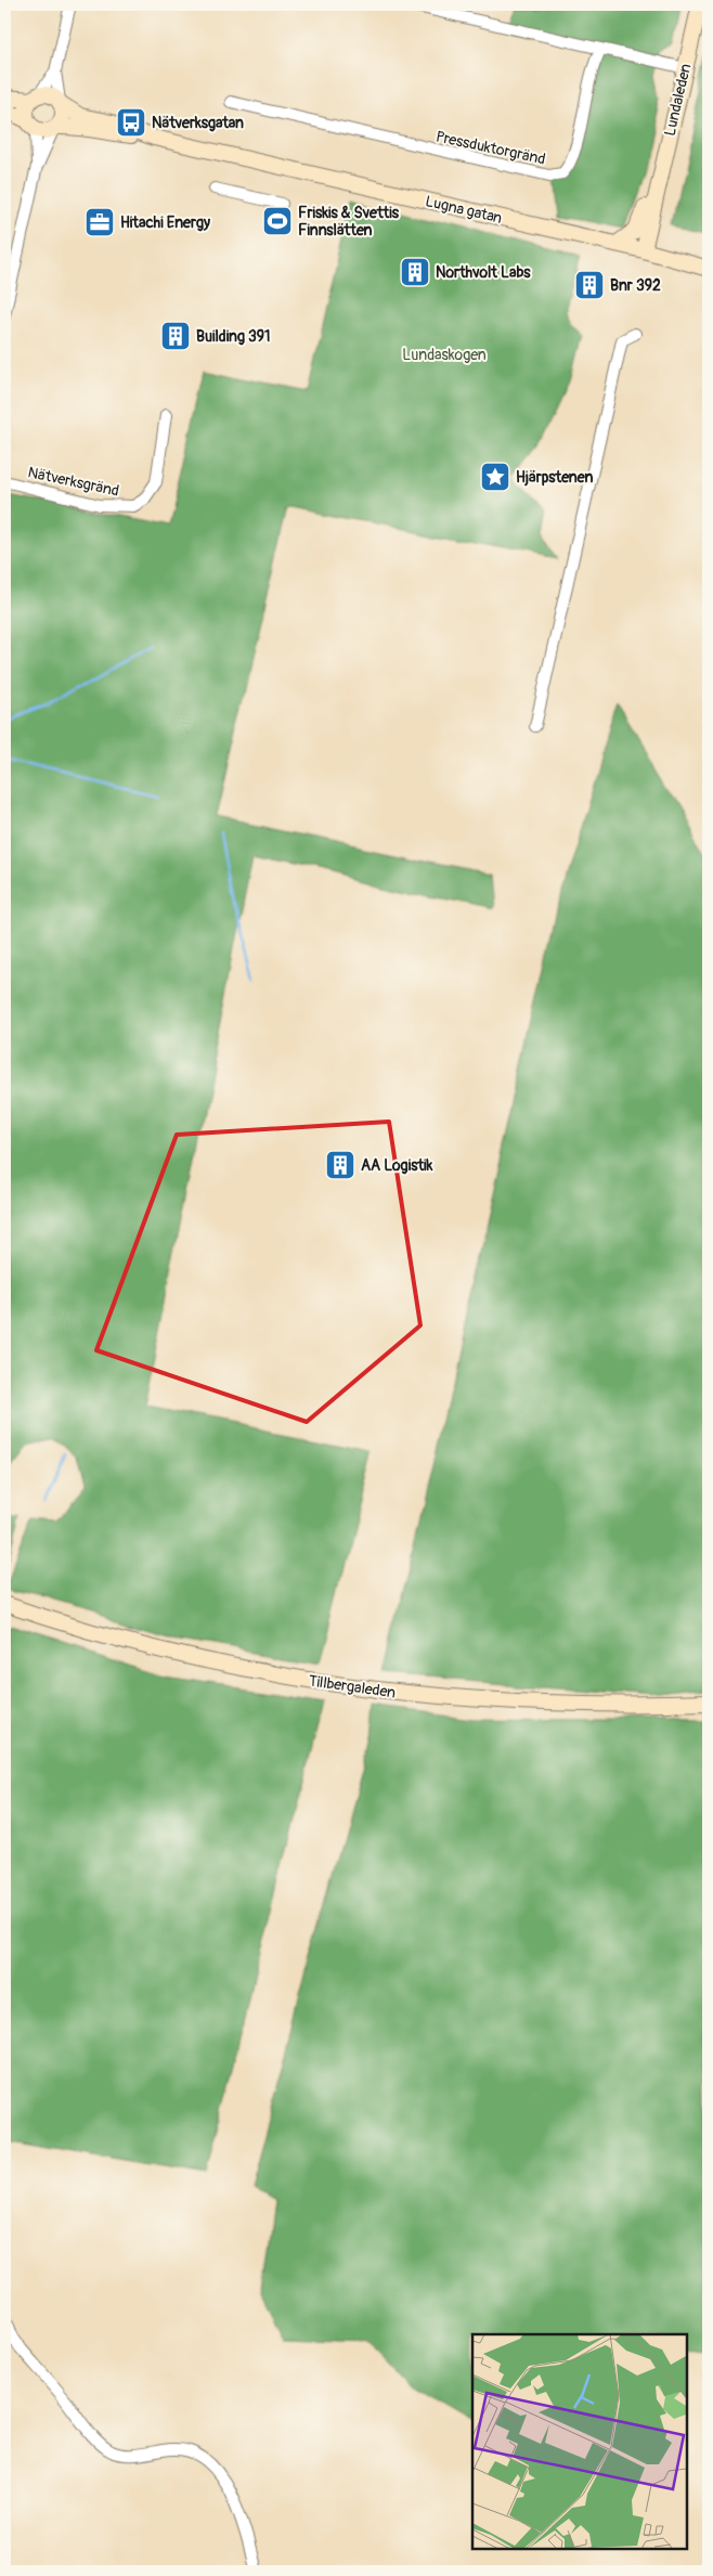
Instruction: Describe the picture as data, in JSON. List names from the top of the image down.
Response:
{
  "streets": {
    "main road": ["Lundaleden", "Lugna gatan", "Tillbergaleden"],
    "street": ["Pressduktorgränd", "Nätverksgränd"]
  },
  "crossings": [
    ["Lundaleden", "Lugna gatan"]
  ],
  "parks": ["Lundaskogen"],
  "places": {
    "bus stop": ["Nätverksgatan"],
    "sports": ["Friskis & Svettis Finnslätten"],
    "office": ["Hitachi Energy"],
    "building": [
      "Northvolt Labs",
      "Bnr 392",
      "Building 391",
      "AA Logistik"
    ],
    "place": ["Hjärpstenen"]
  }
}
